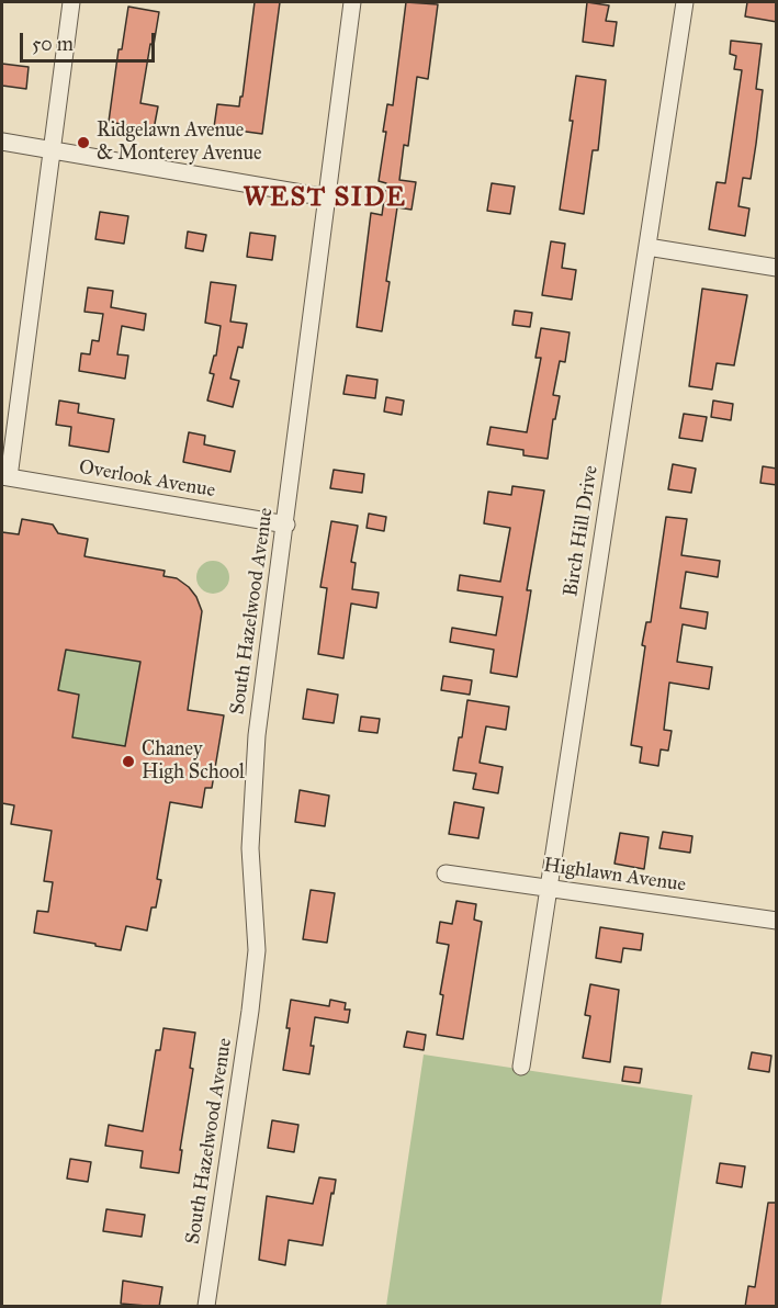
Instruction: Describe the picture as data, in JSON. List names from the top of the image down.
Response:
{
  "streets": {
    "street": [
      "Overlook Avenue",
      "Birch Hill Drive",
      "South Hazelwood Avenue",
      "Highlawn Avenue"
    ]
  },
  "crossings": [
    ["Overlook Avenue", "South Hazelwood Avenue"],
    ["Birch Hill Drive", "Highlawn Avenue"]
  ],
  "districts": ["WEST SIDE"],
  "places": ["Ridgelawn Avenue & Monterey Avenue", "Chaney High School"],
  "scale_bar": "50 m"
}
